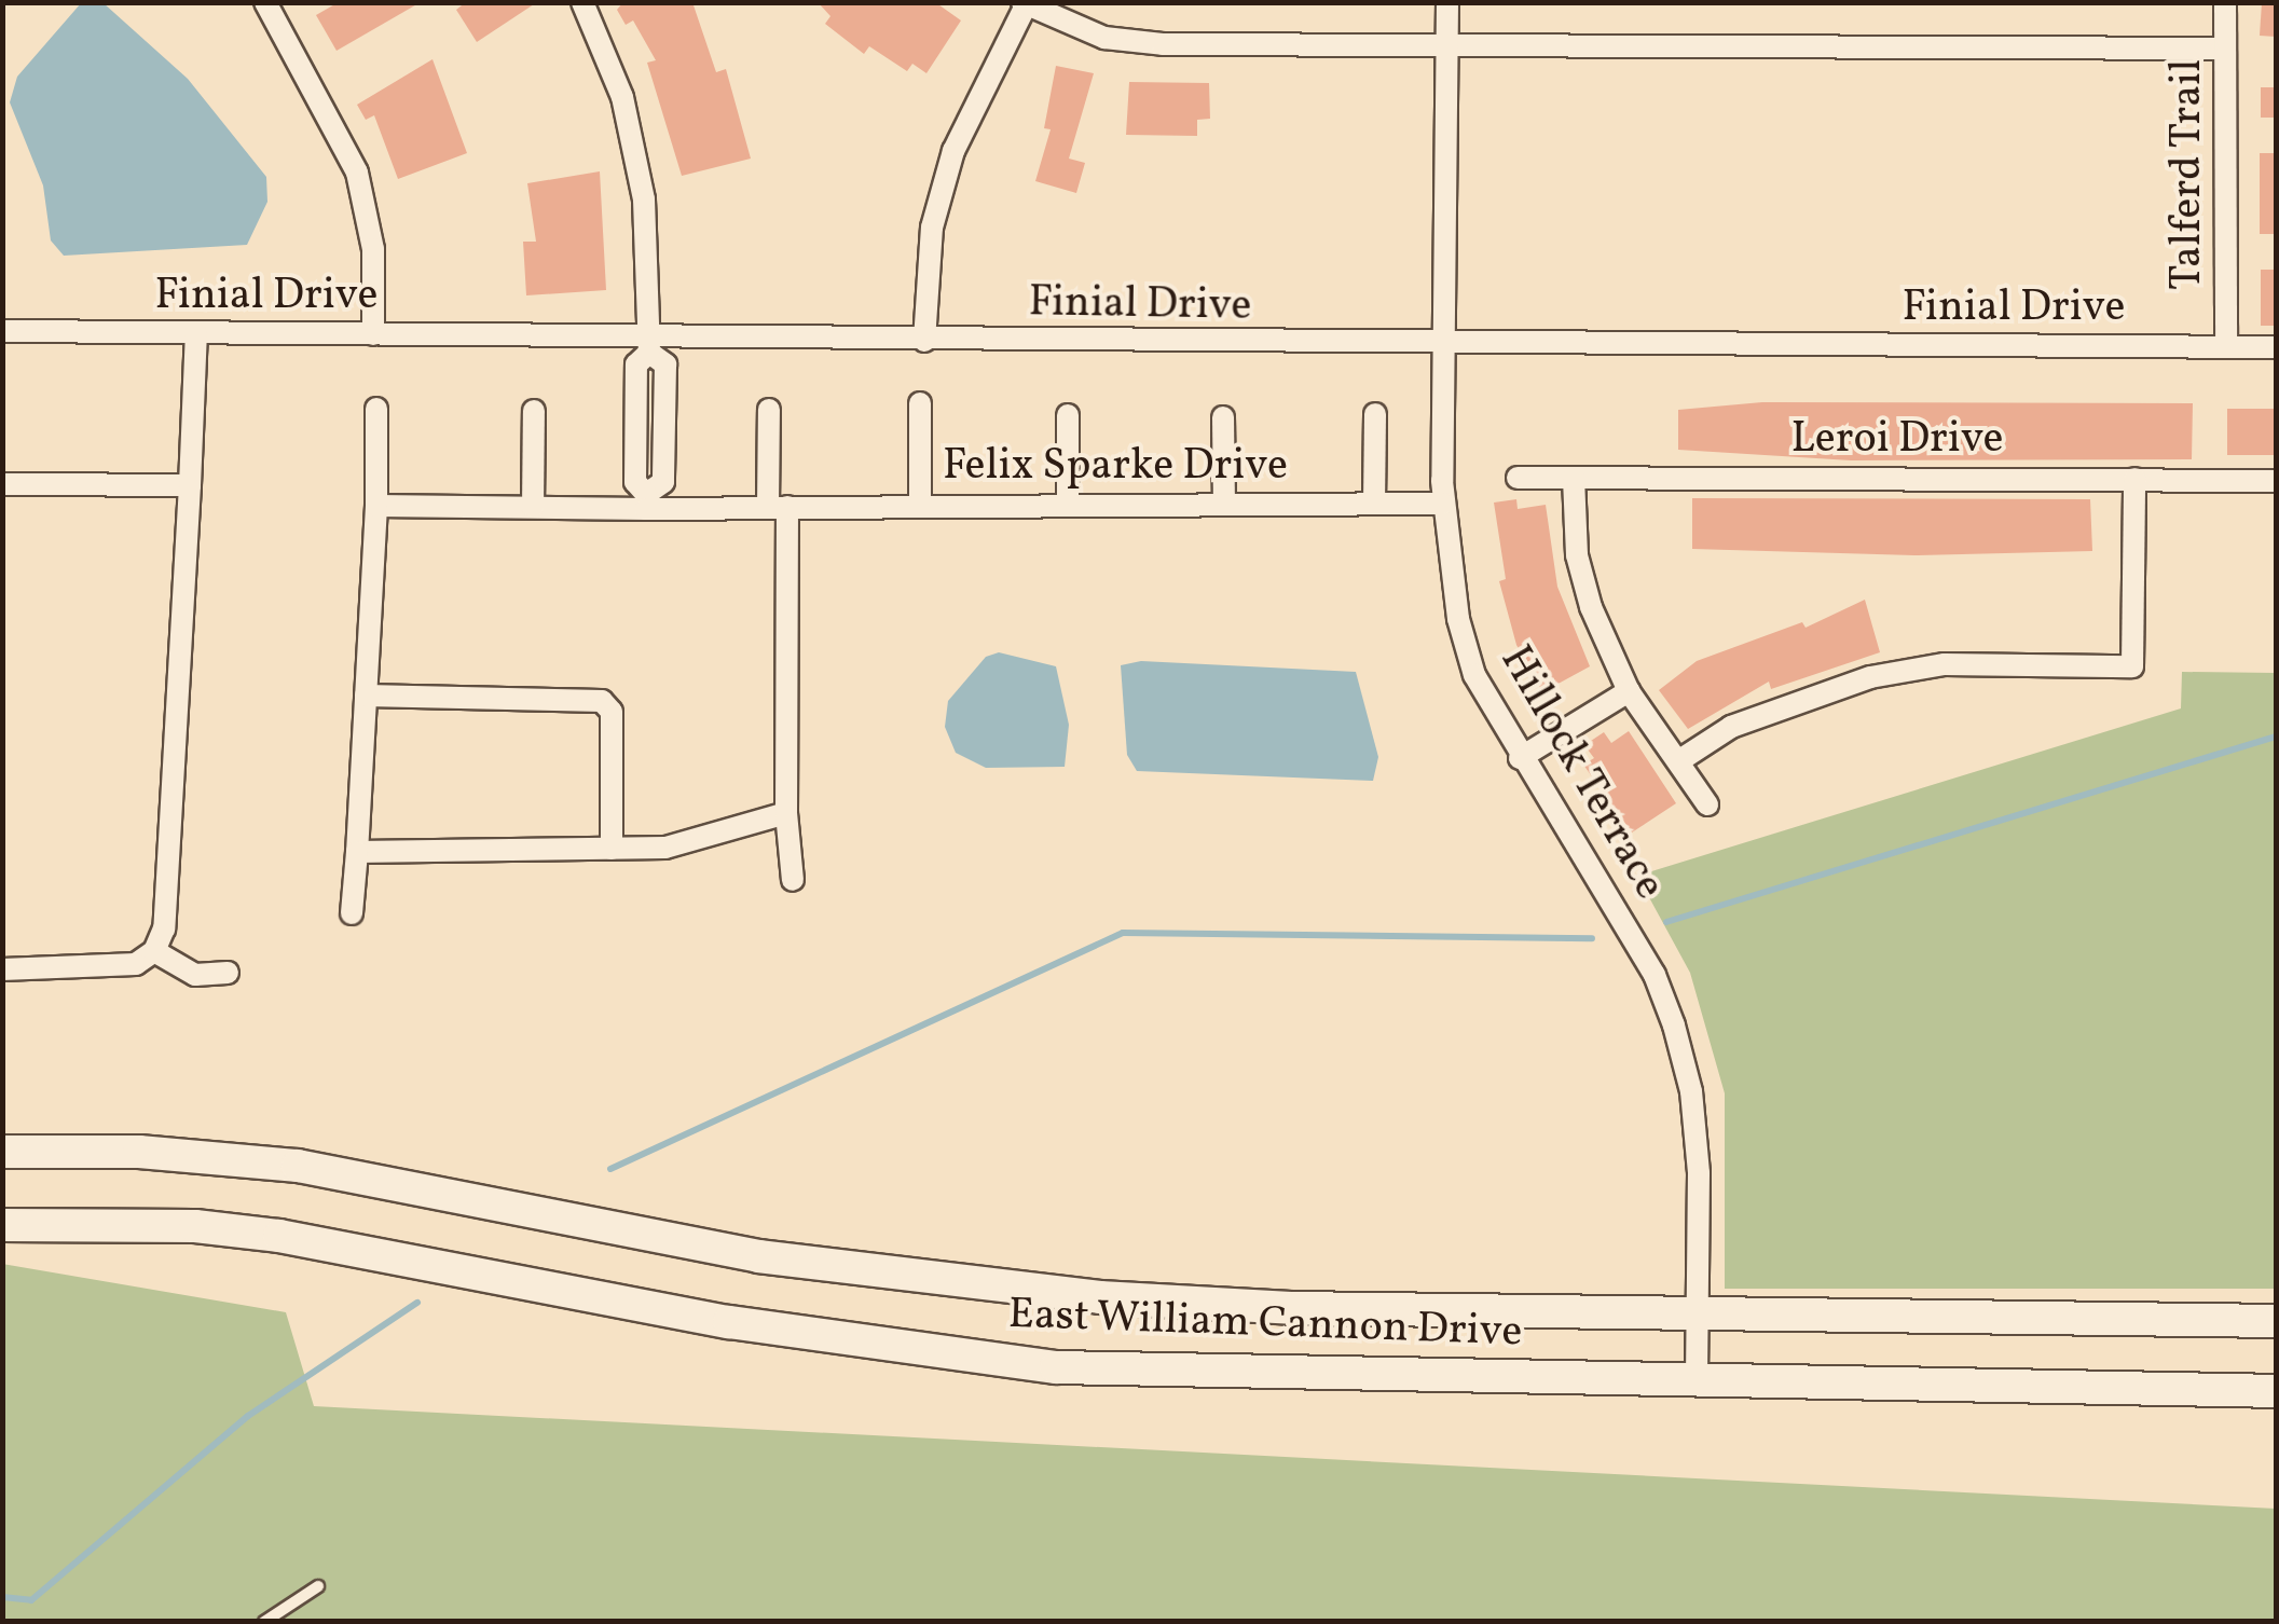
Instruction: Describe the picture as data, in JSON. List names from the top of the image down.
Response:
{
  "streets": {
    "street": [
      "Talferd Trail",
      "Finial Drive",
      "Leroi Drive",
      "Felix Sparke Drive",
      "Hillock Terrace",
      "East William Cannon Drive"
    ]
  },
  "crossings": [
    ["Talferd Trail", "Finial Drive"],
    ["Finial Drive", "Hillock Terrace"],
    ["Felix Sparke Drive", "Hillock Terrace"],
    ["Hillock Terrace", "East William Cannon Drive"]
  ]
}
